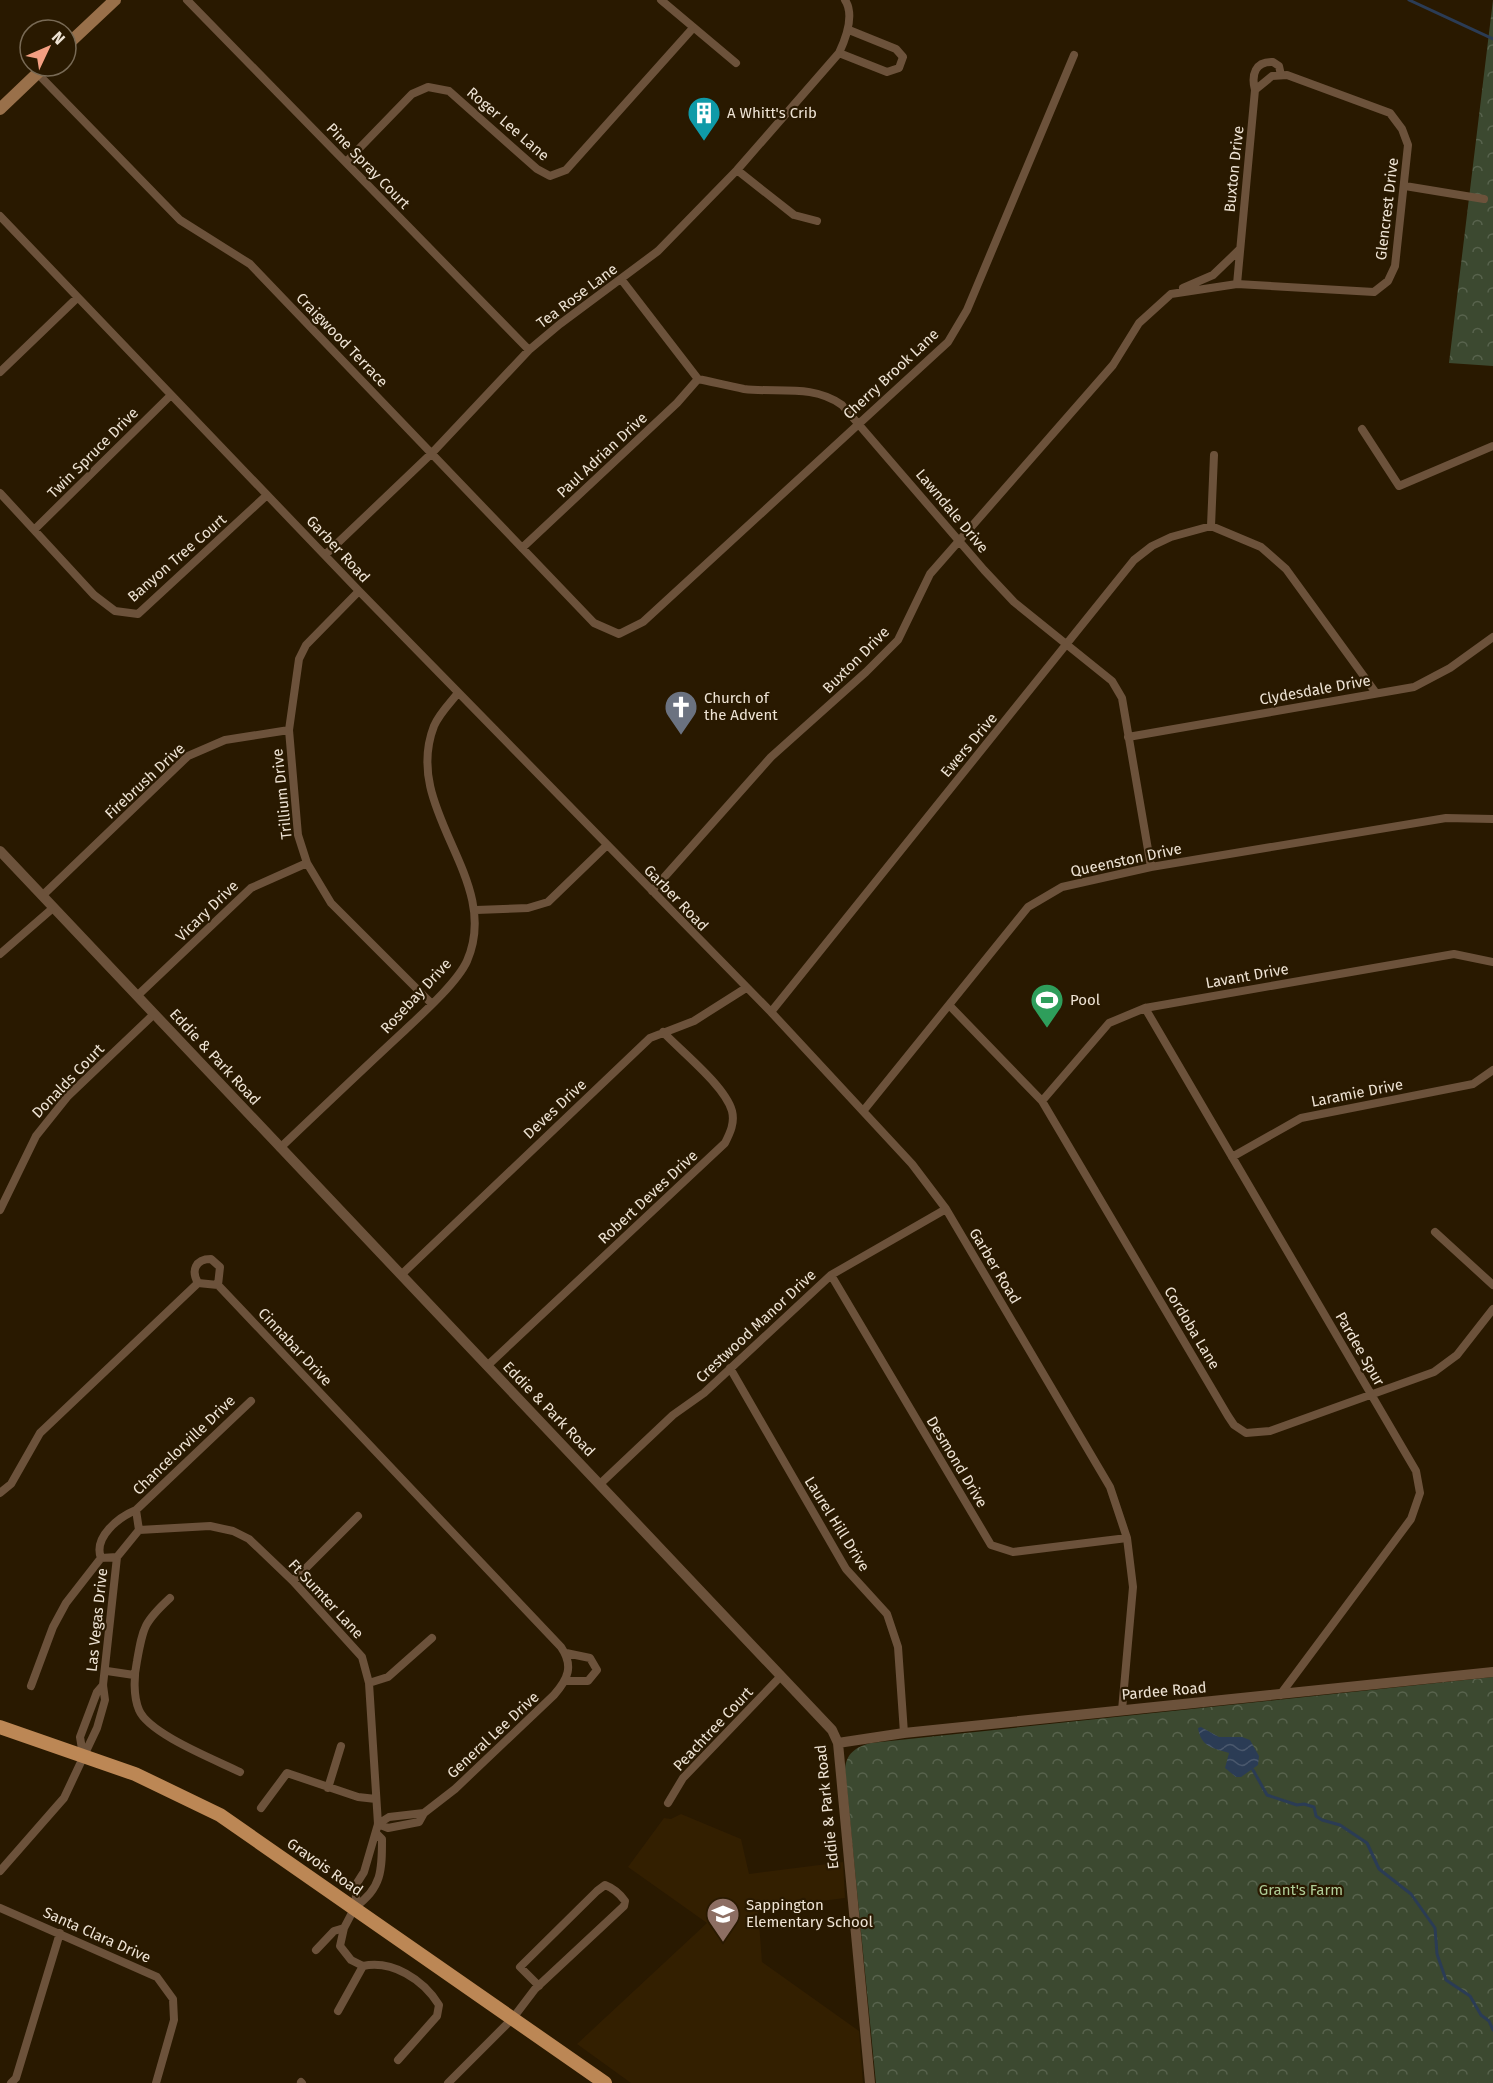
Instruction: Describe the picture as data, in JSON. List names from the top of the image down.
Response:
{
  "streets": {
    "main road": ["Gravois Road"],
    "street": [
      "Roger Lee Lane",
      "Pine Spray Court",
      "Buxton Drive",
      "Glencrest Drive",
      "Tea Rose Lane",
      "Craigwood Terrace",
      "Cherry Brook Lane",
      "Twin Spruce Drive",
      "Paul Adrian Drive",
      "Lawndale Drive",
      "Garber Road",
      "Banyon Tree Court",
      "Clydesdale Drive",
      "Ewers Drive",
      "Firebrush Drive",
      "Trillium Drive",
      "Queenston Drive",
      "Vicary Drive",
      "Lavant Drive",
      "Rosebay Drive",
      "Eddie & Park Road",
      "Donalds Court",
      "Laramie Drive",
      "Deves Drive",
      "Robert Deves Drive",
      "Crestwood Manor Drive",
      "Cordoba Lane",
      "Cinnabar Drive",
      "Pardee Spur",
      "Chancelorville Drive",
      "Desmond Drive",
      "Laurel Hill Drive",
      "Ft Sumter Lane",
      "Las Vegas Drive",
      "Pardee Road",
      "Peachtree Court",
      "General Lee Drive",
      "Santa Clara Drive"
    ]
  },
  "crossings": [
    ["Roger Lee Lane", "Pine Spray Court"],
    ["Pine Spray Court", "Tea Rose Lane"],
    ["Buxton Drive", "Glencrest Drive"],
    ["Buxton Drive", "Lawndale Drive"],
    ["Buxton Drive", "Garber Road"],
    ["Tea Rose Lane", "Craigwood Terrace"],
    ["Tea Rose Lane", "Garber Road"],
    ["Craigwood Terrace", "Cherry Brook Lane"],
    ["Craigwood Terrace", "Paul Adrian Drive"],
    ["Cherry Brook Lane", "Lawndale Drive"],
    ["Twin Spruce Drive", "Garber Road"],
    ["Twin Spruce Drive", "Banyon Tree Court"],
    ["Paul Adrian Drive", "Lawndale Drive"],
    ["Lawndale Drive", "Clydesdale Drive"],
    ["Lawndale Drive", "Ewers Drive"],
    ["Lawndale Drive", "Queenston Drive"],
    ["Garber Road", "Banyon Tree Court"],
    ["Garber Road", "Ewers Drive"],
    ["Garber Road", "Trillium Drive"],
    ["Garber Road", "Queenston Drive"],
    ["Garber Road", "Rosebay Drive"],
    ["Garber Road", "Deves Drive"],
    ["Garber Road", "Crestwood Manor Drive"],
    ["Garber Road", "Desmond Drive"],
    ["Garber Road", "Pardee Road"],
    ["Firebrush Drive", "Trillium Drive"],
    ["Firebrush Drive", "Eddie & Park Road"],
    ["Trillium Drive", "Vicary Drive"],
    ["Trillium Drive", "Rosebay Drive"],
    ["Queenston Drive", "Cordoba Lane"],
    ["Vicary Drive", "Eddie & Park Road"],
    ["Lavant Drive", "Cordoba Lane"],
    ["Lavant Drive", "Pardee Spur"],
    ["Rosebay Drive", "Eddie & Park Road"],
    ["Eddie & Park Road", "Donalds Court"],
    ["Eddie & Park Road", "Deves Drive"],
    ["Eddie & Park Road", "Robert Deves Drive"],
    ["Eddie & Park Road", "Crestwood Manor Drive"],
    ["Eddie & Park Road", "Pardee Road"],
    ["Eddie & Park Road", "Peachtree Court"],
    ["Laramie Drive", "Pardee Spur"],
    ["Deves Drive", "Robert Deves Drive"],
    ["Crestwood Manor Drive", "Desmond Drive"],
    ["Crestwood Manor Drive", "Laurel Hill Drive"],
    ["Cordoba Lane", "Pardee Spur"],
    ["Cinnabar Drive", "General Lee Drive"],
    ["Pardee Spur", "Pardee Road"],
    ["Chancelorville Drive", "Ft Sumter Lane"],
    ["Laurel Hill Drive", "Pardee Road"],
    ["Ft Sumter Lane", "General Lee Drive"],
    ["Ft Sumter Lane", "Gravois Road"],
    ["Las Vegas Drive", "Gravois Road"]
  ],
  "parks": ["Grant's Farm"],
  "places": {
    "building": ["A Whitt's Crib"],
    "church": ["Church of the Advent"],
    "sports": ["Pool"],
    "school or university": ["Sappington Elementary School"]
  },
  "north": "top right"
}
